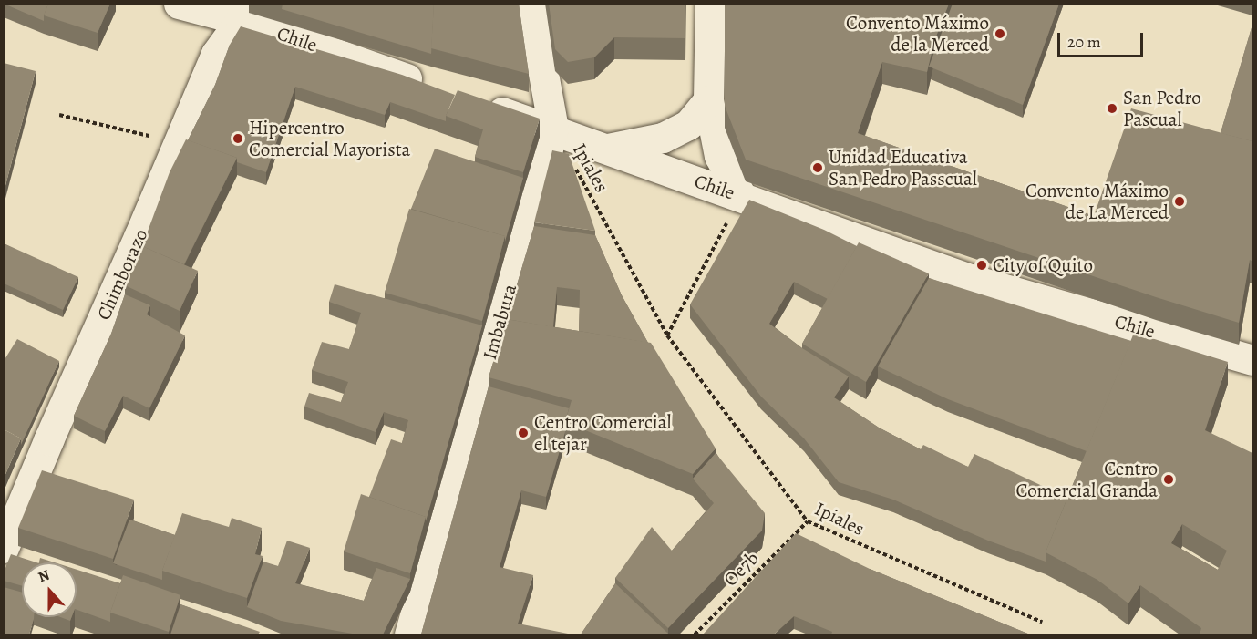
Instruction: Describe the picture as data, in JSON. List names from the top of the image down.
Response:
{
  "streets": {
    "street": ["Chile", "Chimborazo", "Imbabura"],
    "path": ["Ipiales", "Oe7b"]
  },
  "crossings": [
    ["Chile", "Chimborazo"],
    ["Chile", "Imbabura"],
    ["Ipiales", "Oe7b"]
  ],
  "places": [
    "Convento Máximo de la Merced",
    "San Pedro Pascual",
    "Hipercentro Comercial Mayorista",
    "Unidad Educativa San Pedro Passcual",
    "Convento Máximo de La Merced",
    "City of Quito",
    "Centro Comercial el tejar",
    "Centro Comercial Granda"
  ],
  "scale_bar": "20 m",
  "north": "top"
}
